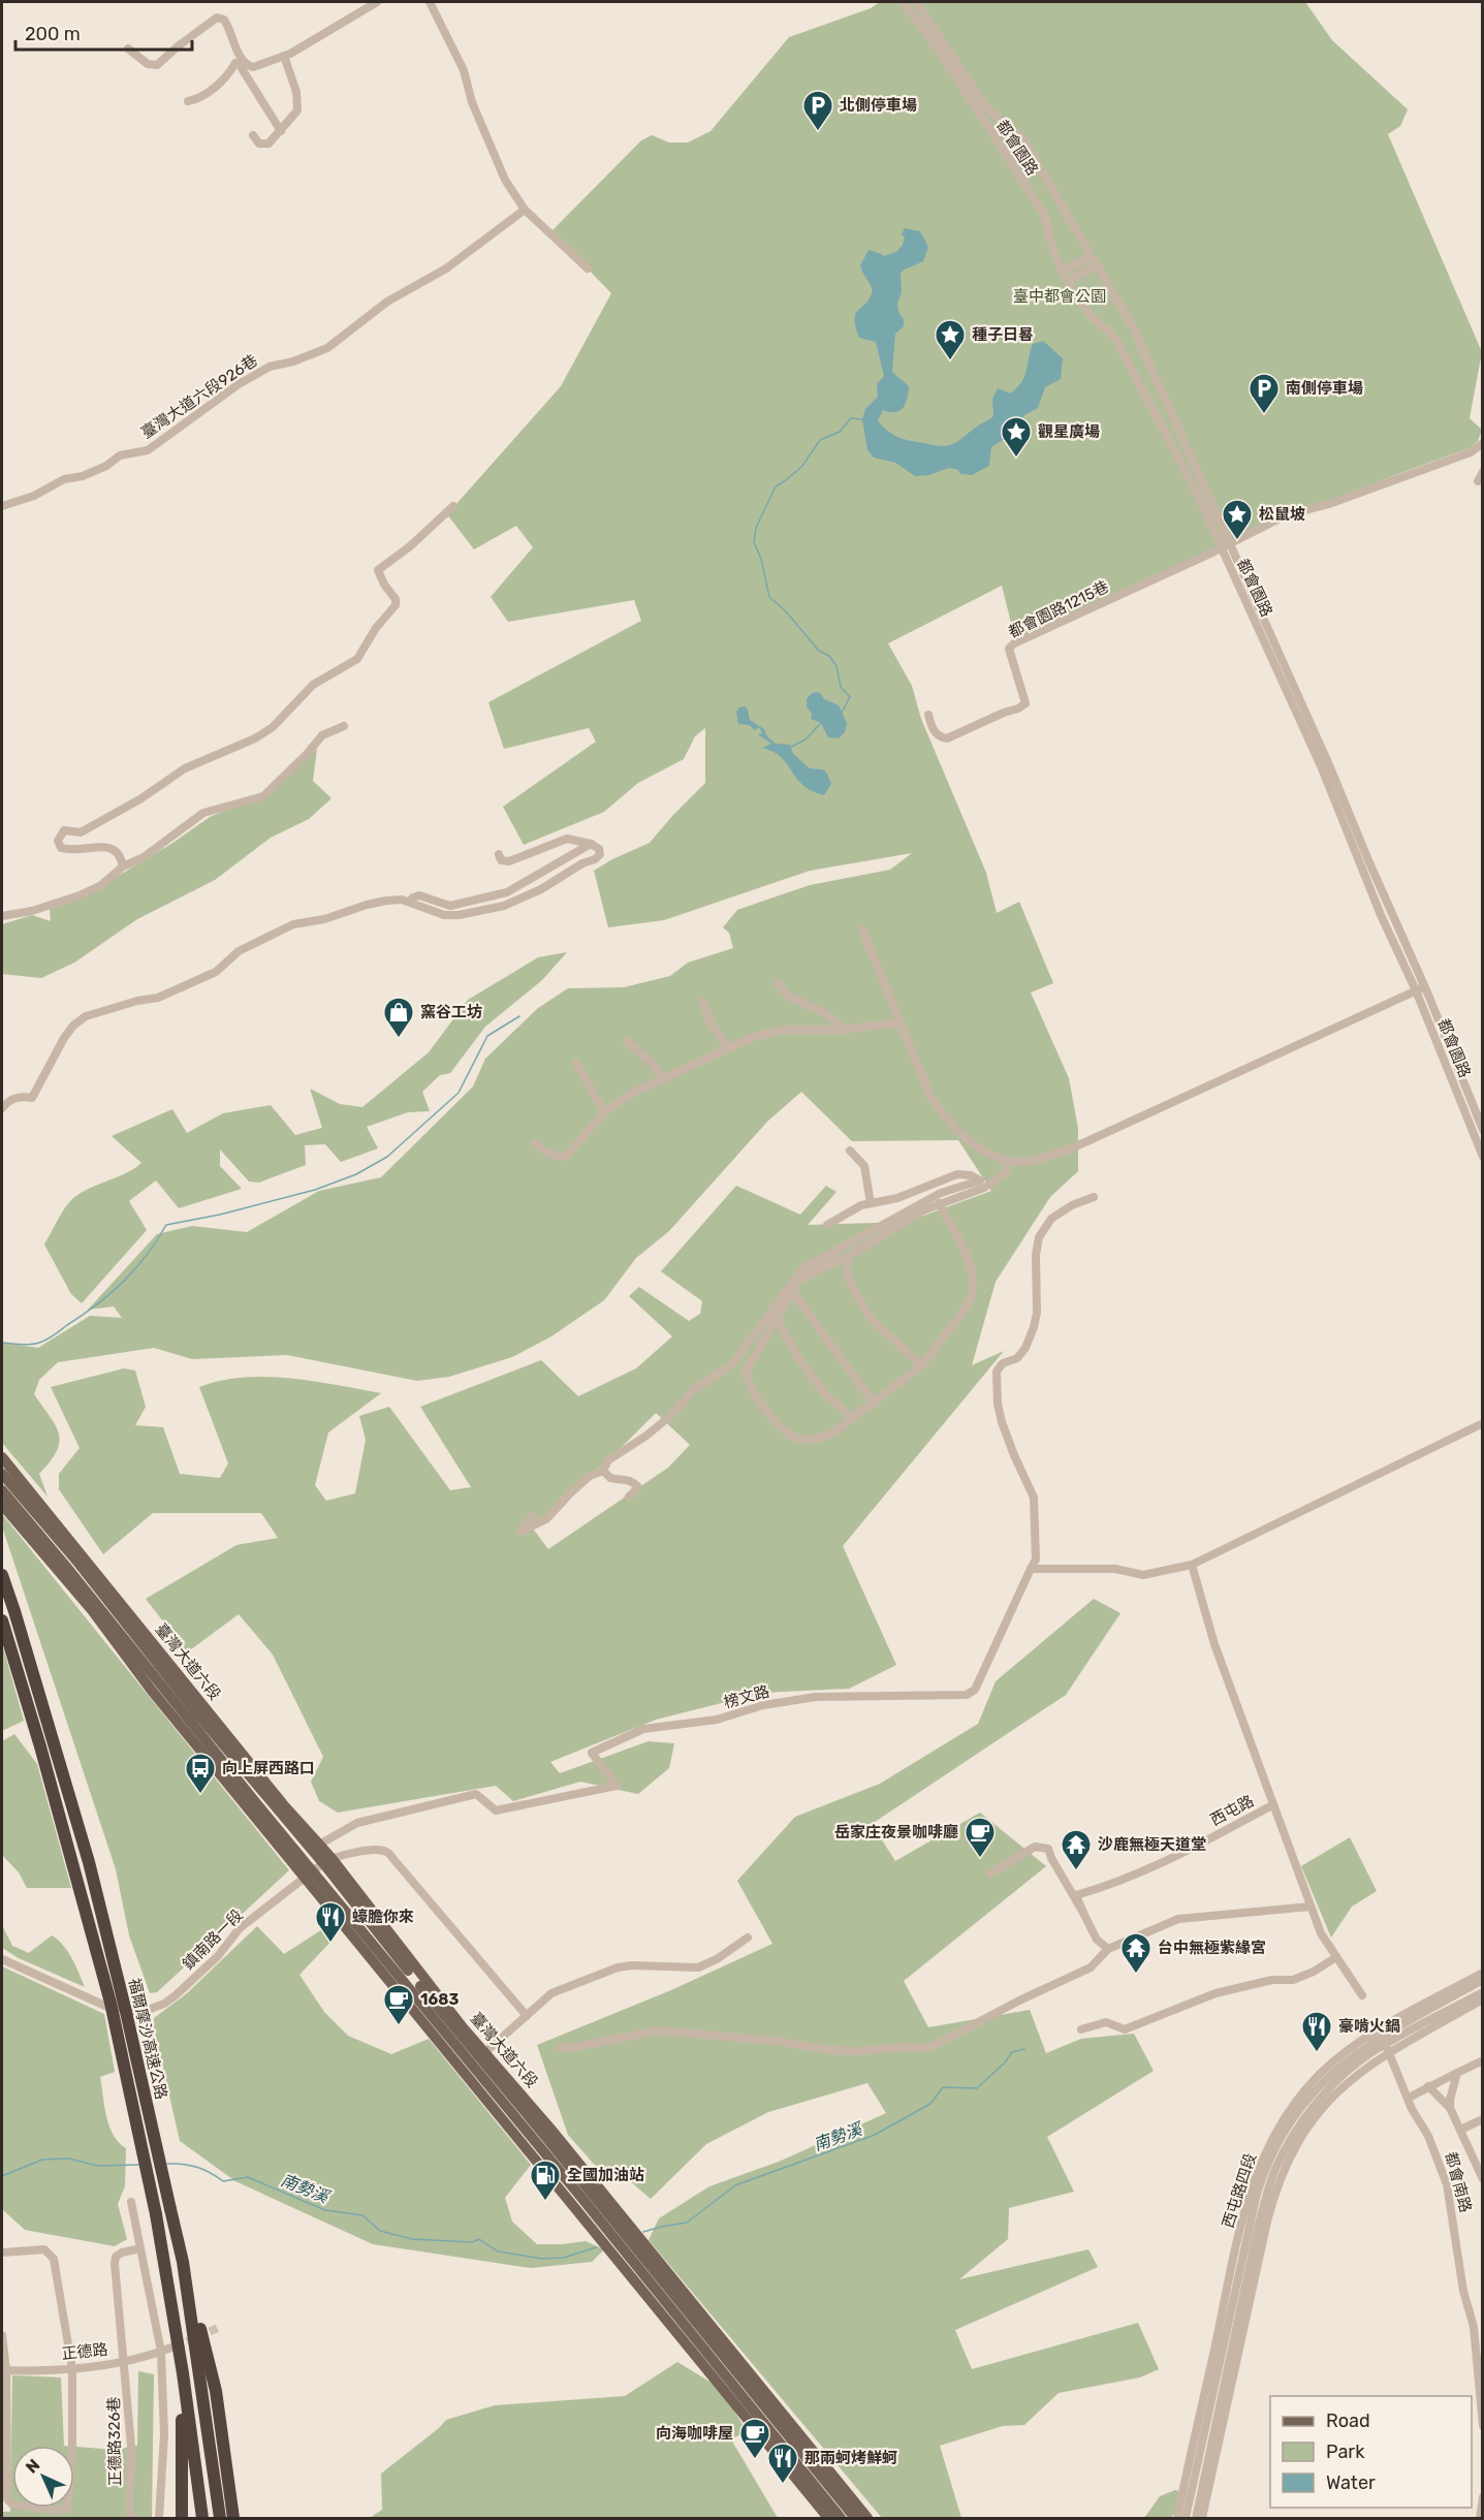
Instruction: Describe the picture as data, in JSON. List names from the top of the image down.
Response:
{
  "streets": {
    "highway": ["福爾摩沙高速公路"],
    "main road": ["臺灣大道六段"],
    "street": [
      "都會園路",
      "臺灣大道六段926巷",
      "都會園路1215巷",
      "榜文路",
      "西屯路",
      "鎮南路一段",
      "都會南路",
      "西屯路四段",
      "正德路",
      "正德路326巷"
    ]
  },
  "crossings": [
    ["都會園路", "都會園路1215巷"],
    ["臺灣大道六段", "榜文路"],
    ["臺灣大道六段", "鎮南路一段"],
    ["都會南路", "西屯路四段"],
    ["正德路", "正德路326巷"]
  ],
  "water": ["南勢溪"],
  "parks": ["臺中都會公園"],
  "places": {
    "parking": ["北側停車場", "南側停車場"],
    "place": ["種子日晷", "觀星廣場", "松鼠坡"],
    "shop": ["窯谷工坊"],
    "bus stop": ["向上屏西路口"],
    "cafe": ["岳家庄夜景咖啡廳", "1683", "向海咖啡屋"],
    "temple": ["沙鹿無極天道堂", "台中無極紫緣宮"],
    "restaurant": ["蠔膽你來", "豪啃火鍋", "那兩蚵烤鮮蚵"],
    "fuel station": ["全國加油站"]
  },
  "legend": ["Road", "Park", "Water"],
  "scale_bar": "200 m",
  "north": "top left"
}
